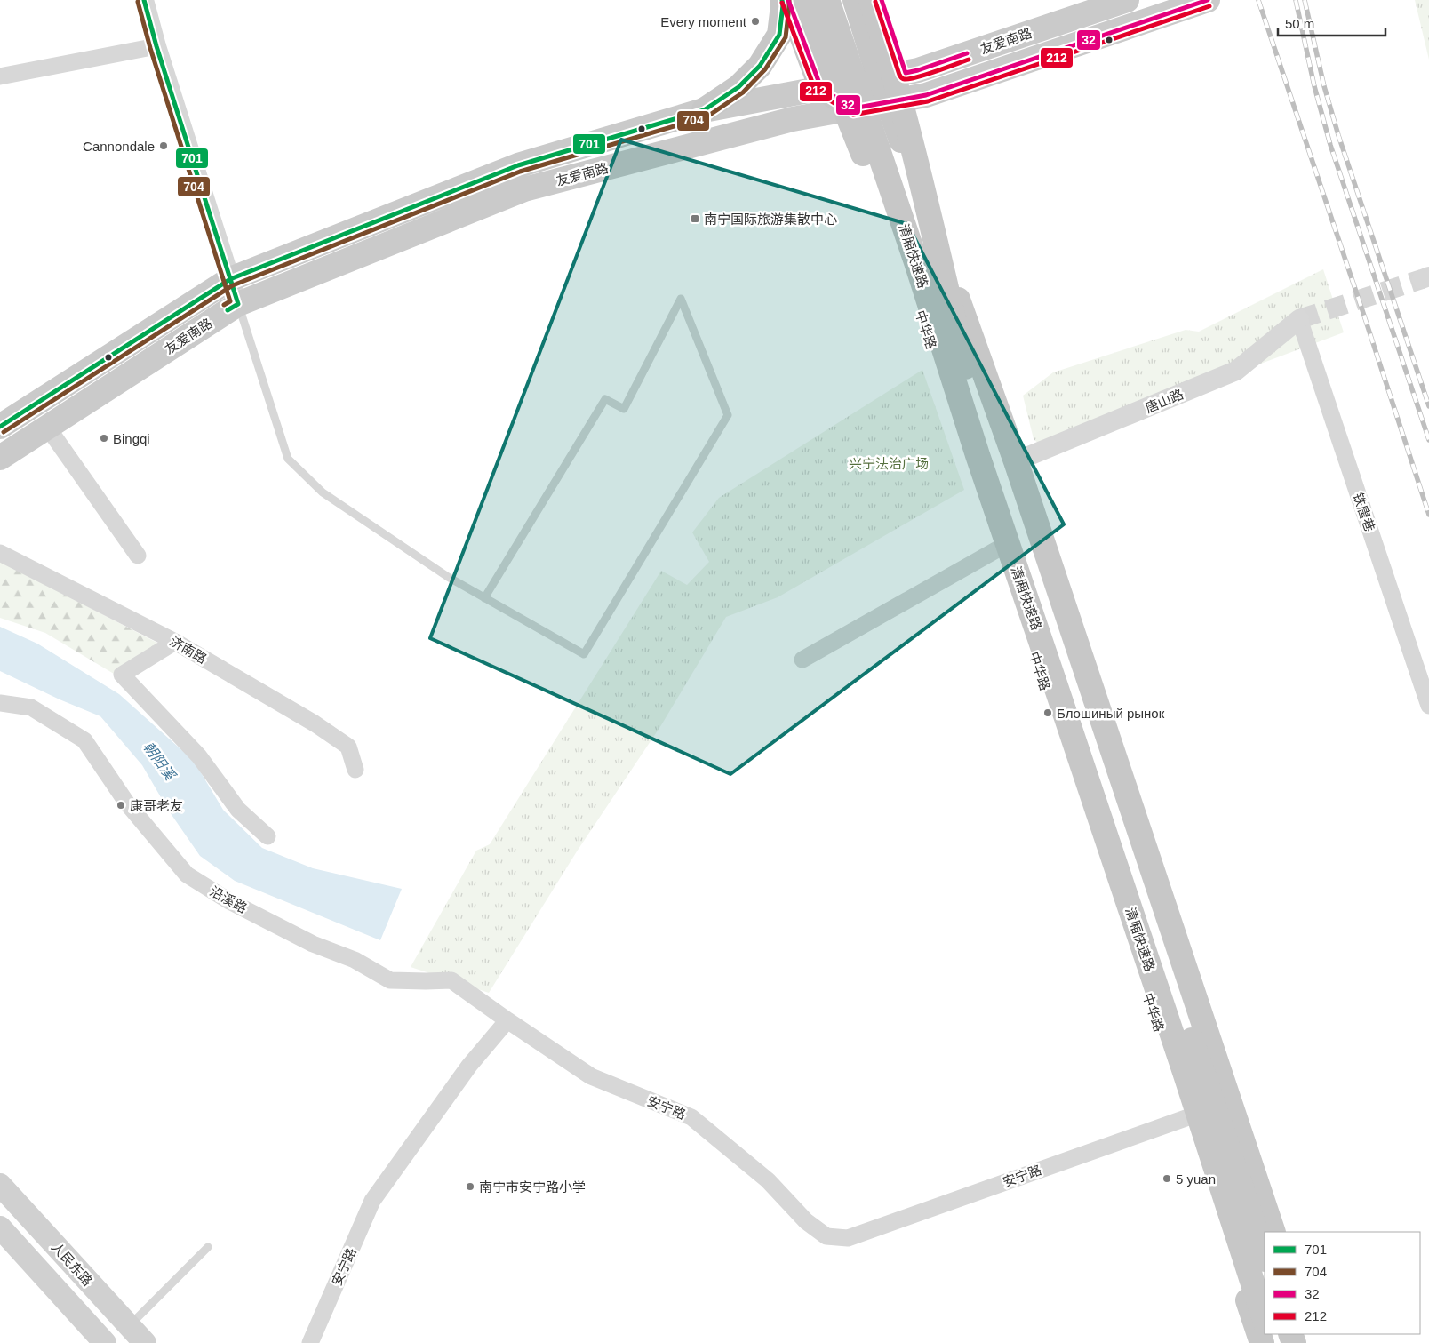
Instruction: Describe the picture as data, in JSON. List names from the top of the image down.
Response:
{
  "streets": {
    "highway": ["清厢快速路", "中华路"],
    "main road": ["友爱南路", "人民东路"],
    "street": [
      "唐山路",
      "铁唐巷",
      "济南路",
      "沿溪路",
      "安宁路"
    ]
  },
  "crossings": [
    ["友爱南路", "中华路"],
    ["中华路", "安宁路"],
    ["唐山路", "铁唐巷"],
    ["沿溪路", "安宁路"]
  ],
  "water": ["朝阳溪"],
  "parks": ["兴宁法治广场"],
  "places": {
    "other": [
      "Every moment",
      "Cannondale",
      "Bingqi",
      "Блошиный рынок",
      "康哥老友",
      "5 yuan",
      "南宁市安宁路小学"
    ],
    "transit": ["南宁国际旅游集散中心"]
  },
  "lines": [
    "transit line 701",
    "transit line 704",
    "transit line 32",
    "transit line 212"
  ],
  "legend": [
    "701",
    "704",
    "32",
    "212"
  ],
  "scale_bar": "50 m"
}
